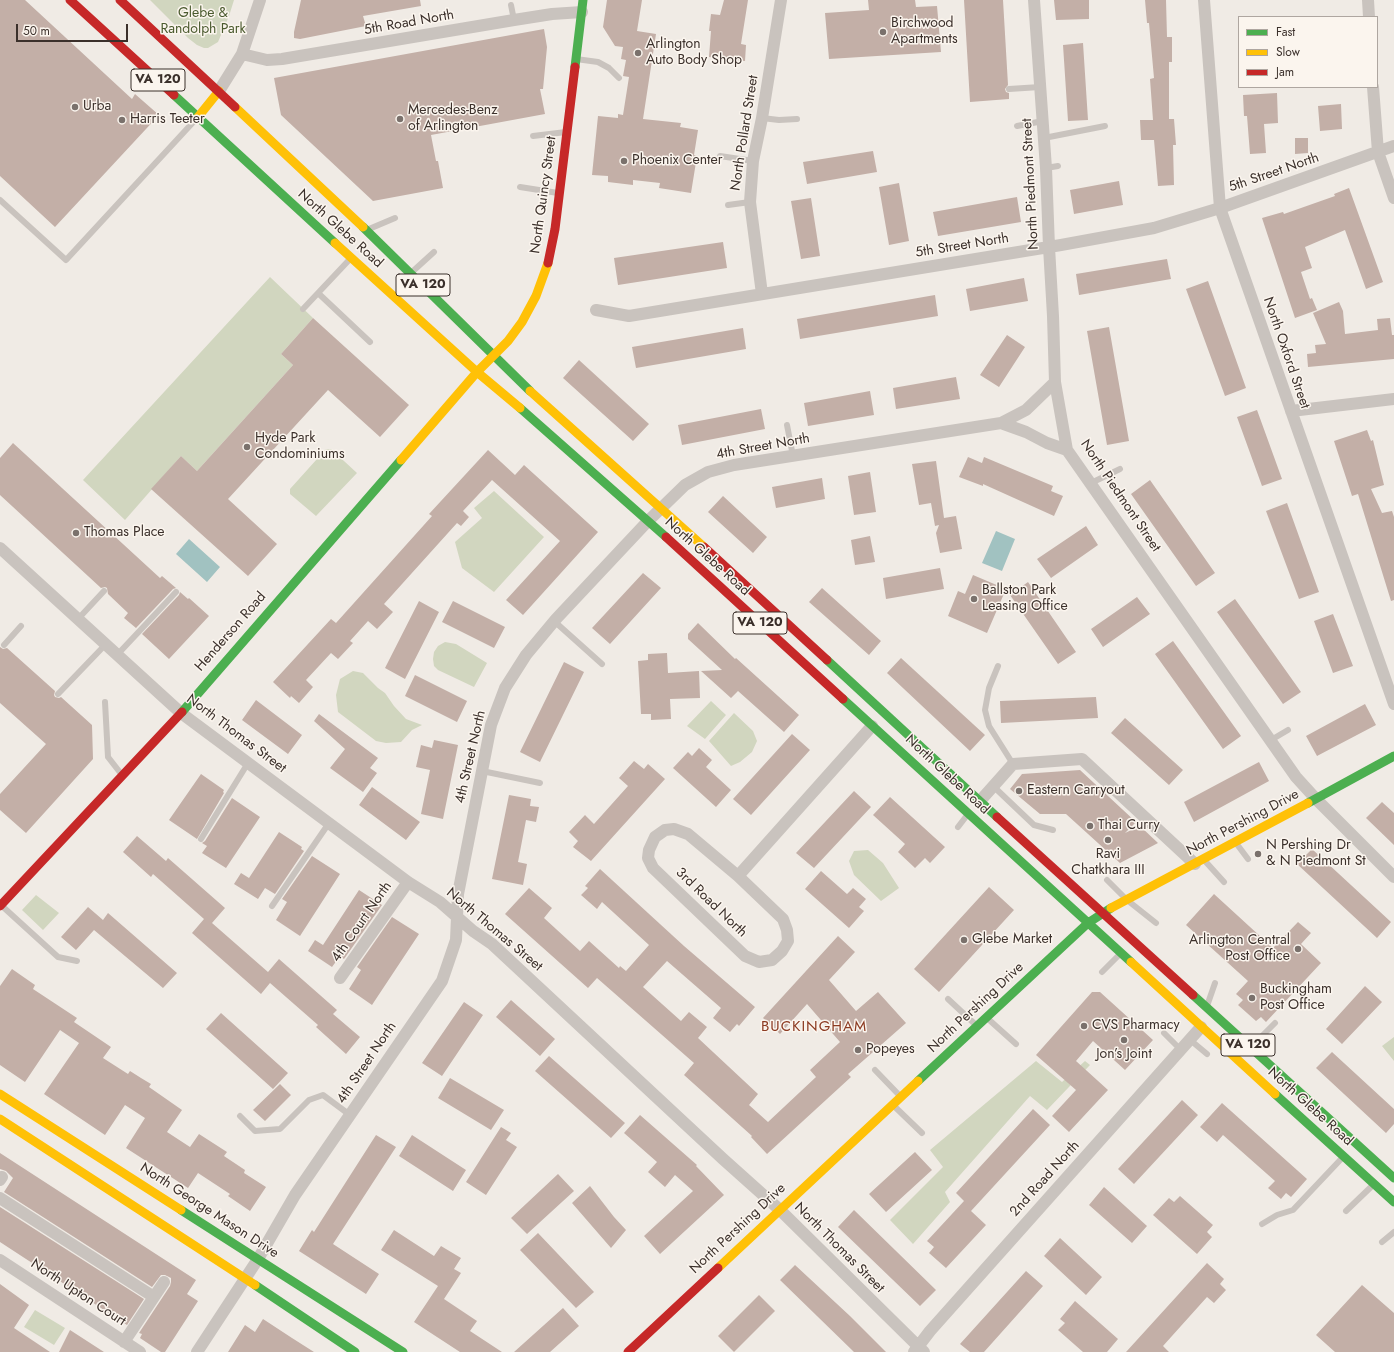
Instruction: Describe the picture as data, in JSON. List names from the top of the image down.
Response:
{
  "streets": {
    "main road": [
      "VA 120",
      "North Quincy Street",
      "North Glebe Road",
      "Henderson Road",
      "North Pershing Drive",
      "North George Mason Drive"
    ],
    "street": [
      "5th Road North",
      "North Pollard Street",
      "5th Street North",
      "North Piedmont Street",
      "North Oxford Street",
      "4th Street North",
      "North Thomas Street",
      "3rd Road North",
      "4th Court North",
      "2nd Road North",
      "North Upton Court"
    ]
  },
  "crossings": [
    ["5th Road North", "North Quincy Street"],
    ["North Pollard Street", "5th Street North"],
    ["5th Street North", "North Piedmont Street"],
    ["5th Street North", "North Oxford Street"],
    ["North Piedmont Street", "4th Street North"],
    ["North Piedmont Street", "North Pershing Drive"],
    ["North Quincy Street", "North Glebe Road"],
    ["North Quincy Street", "Henderson Road"],
    ["North Glebe Road", "4th Street North"],
    ["North Glebe Road", "Henderson Road"],
    ["North Glebe Road", "North Pershing Drive"],
    ["North Glebe Road", "2nd Road North"],
    ["4th Street North", "North Thomas Street"],
    ["4th Street North", "North George Mason Drive"],
    ["Henderson Road", "North Thomas Street"],
    ["North Thomas Street", "North Pershing Drive"],
    ["North Thomas Street", "4th Court North"],
    ["North Thomas Street", "2nd Road North"]
  ],
  "districts": ["BUCKINGHAM"],
  "parks": ["Glebe & Randolph Park"],
  "places": [
    "Birchwood Apartments",
    "Arlington Auto Body Shop",
    "Urba",
    "Mercedes-Benz of Arlington",
    "Harris Teeter",
    "Phoenix Center",
    "Hyde Park Condominiums",
    "Thomas Place",
    "Ballston Park Leasing Office",
    "Eastern Carryout",
    "Thai Curry",
    "Ravi Chatkhara III",
    "N Pershing Dr & N Piedmont St",
    "Glebe Market",
    "Arlington Central Post Office",
    "Buckingham Post Office",
    "CVS Pharmacy",
    "Jon’s Joint",
    "Popeyes"
  ],
  "legend": ["Fast", "Slow", "Jam"],
  "scale_bar": "50 m"
}
